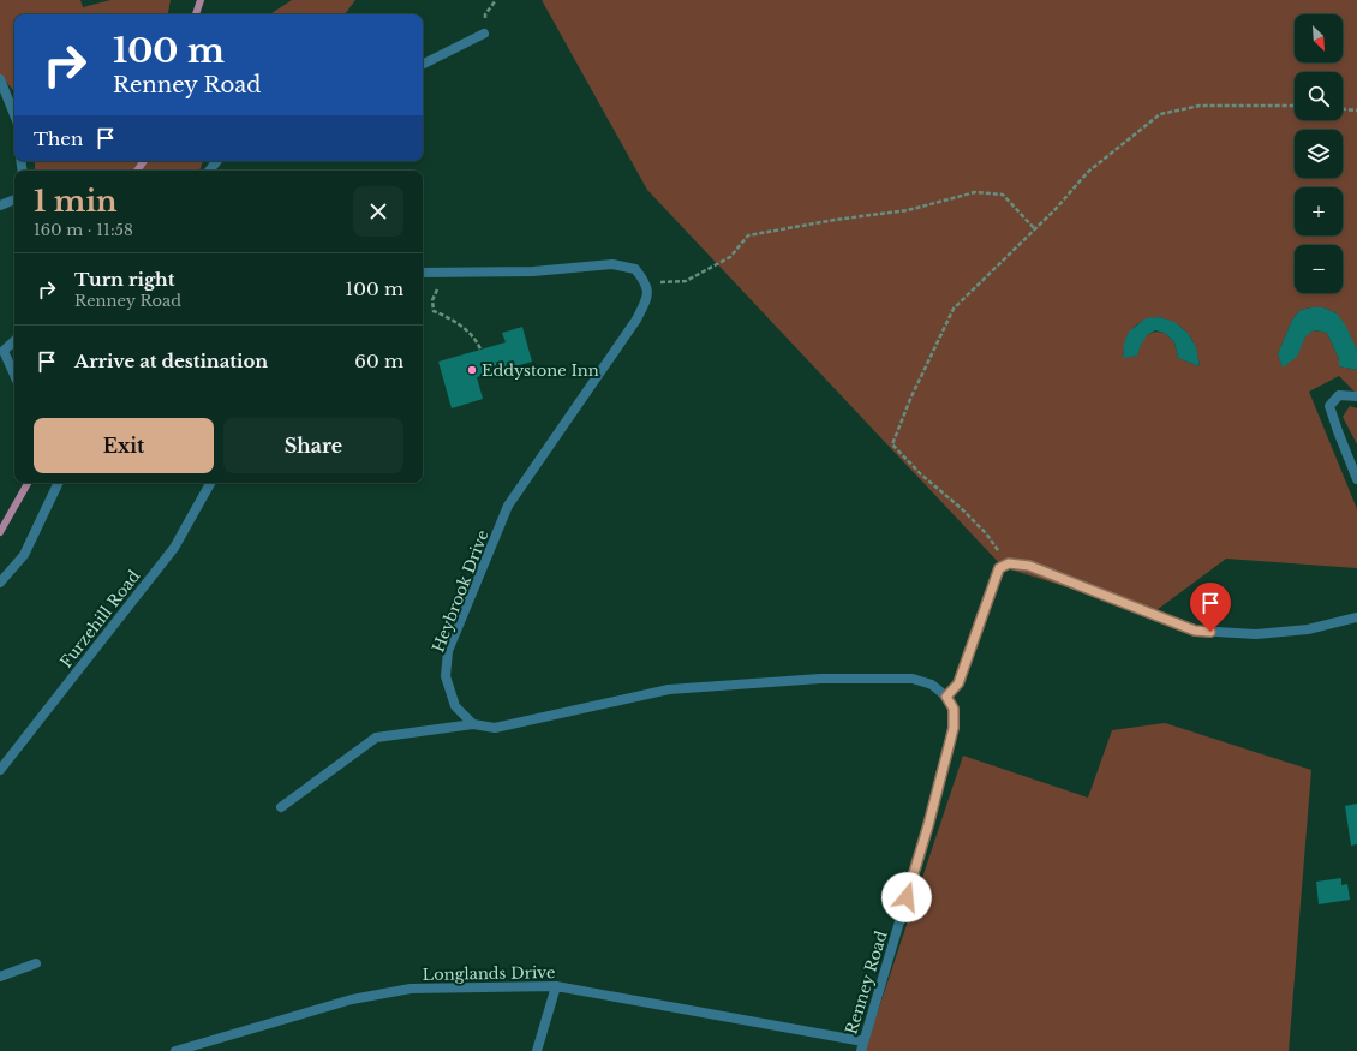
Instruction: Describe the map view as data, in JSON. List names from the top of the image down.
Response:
{
  "streets": {
    "street": [
      "Heybrook Drive",
      "Furzehill Road",
      "Longlands Drive",
      "Renney Road"
    ]
  },
  "crossings": [
    ["Longlands Drive", "Renney Road"]
  ],
  "places": ["Eddystone Inn"],
  "north": "bottom right",
  "page": {
    "map_buttons": ["+", "−"],
    "turn": ["100 m", "Renney Road"],
    "then": "Then",
    "heading": ["1 min", "160 m · 11:58"],
    "list": [
      {
        "name": "Turn right",
        "note": "Renney Road",
        "value": "100 m"
      },
      {
        "name": "Arrive at destination",
        "value": "60 m"
      }
    ],
    "buttons": ["Exit", "Share"]
  }
}
